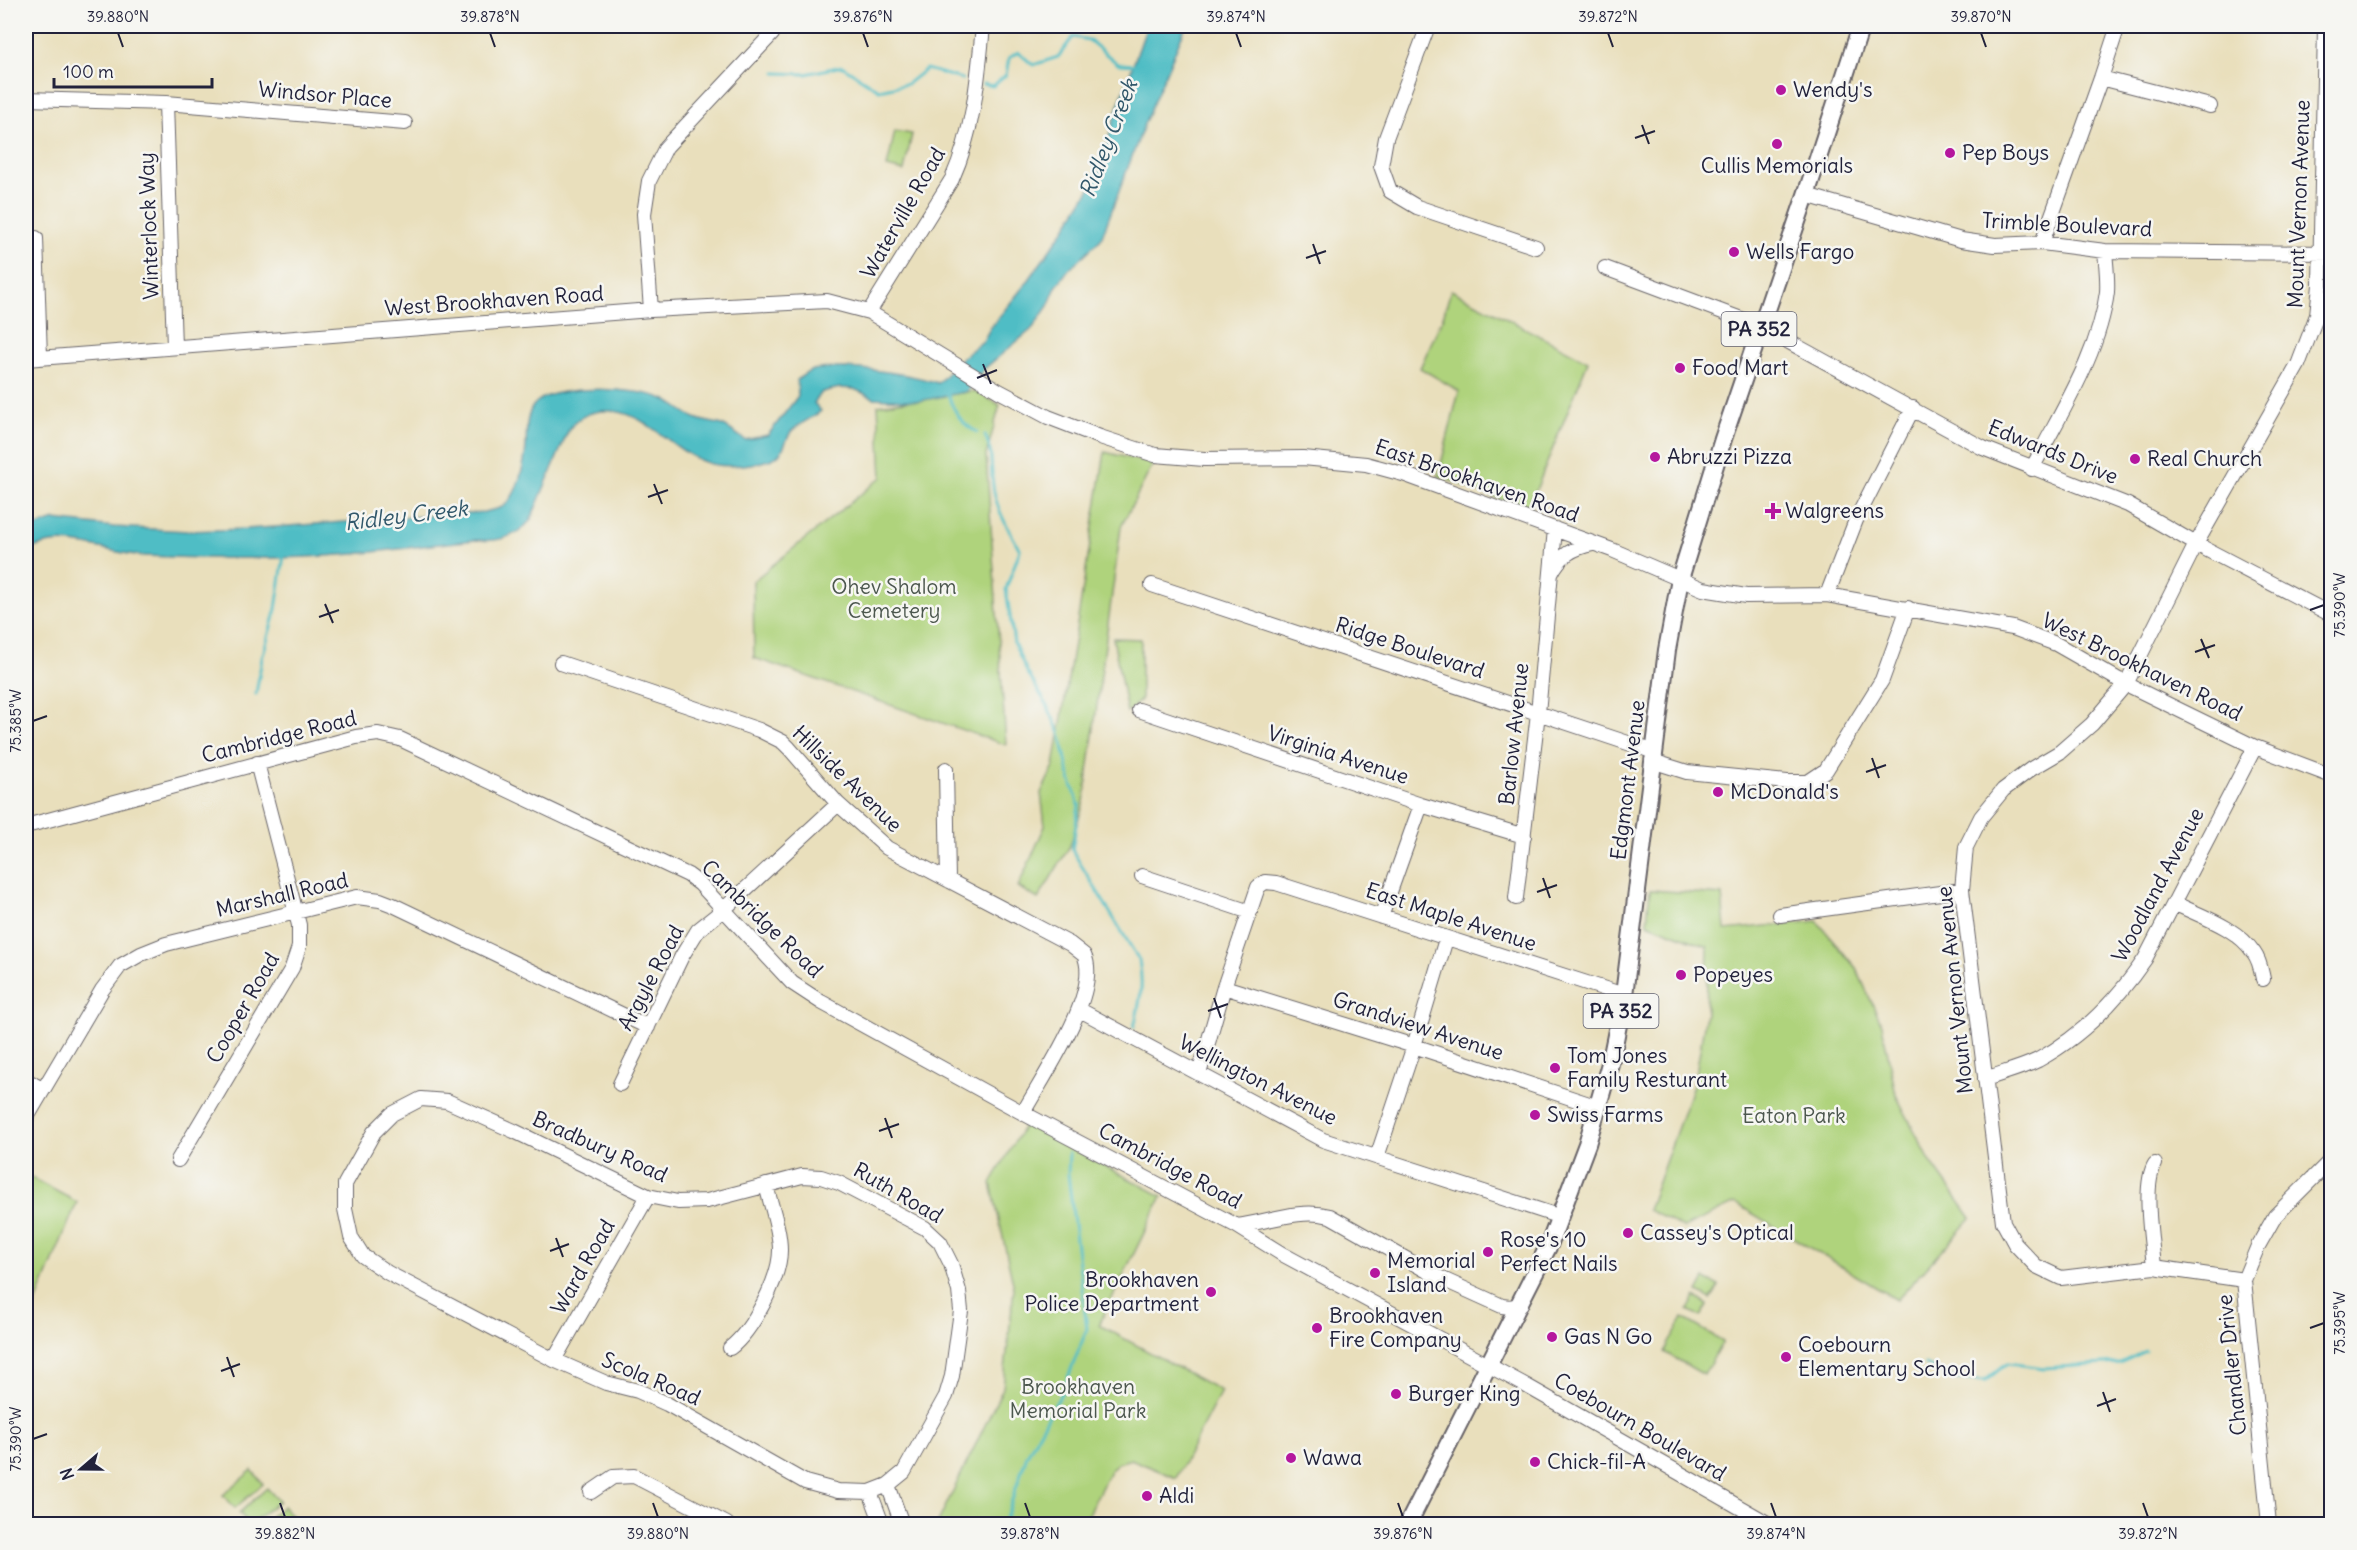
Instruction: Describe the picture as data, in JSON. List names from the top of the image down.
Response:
{
  "streets": {
    "main road": ["PA 352", "Edgmont Avenue"],
    "street": [
      "Windsor Place",
      "Mount Vernon Avenue",
      "Waterville Road",
      "Trimble Boulevard",
      "Winterlock Way",
      "West Brookhaven Road",
      "Edwards Drive",
      "East Brookhaven Road",
      "Ridge Boulevard",
      "Barlow Avenue",
      "Cambridge Road",
      "Virginia Avenue",
      "Hillside Avenue",
      "Woodland Avenue",
      "Marshall Road",
      "East Maple Avenue",
      "Argyle Road",
      "Cooper Road",
      "Grandview Avenue",
      "Wellington Avenue",
      "Bradbury Road",
      "Ruth Road",
      "Ward Road",
      "Chandler Drive",
      "Scola Road",
      "Coebourn Boulevard"
    ]
  },
  "crossings": [
    ["Windsor Place", "Winterlock Way"],
    ["Mount Vernon Avenue", "Trimble Boulevard"],
    ["Mount Vernon Avenue", "West Brookhaven Road"],
    ["Mount Vernon Avenue", "Edwards Drive"],
    ["Mount Vernon Avenue", "Woodland Avenue"],
    ["Mount Vernon Avenue", "Chandler Drive"],
    ["Waterville Road", "West Brookhaven Road"],
    ["Trimble Boulevard", "Edgmont Avenue"],
    ["Winterlock Way", "West Brookhaven Road"],
    ["West Brookhaven Road", "East Brookhaven Road"],
    ["West Brookhaven Road", "Ridge Boulevard"],
    ["West Brookhaven Road", "Edgmont Avenue"],
    ["West Brookhaven Road", "Woodland Avenue"],
    ["Edwards Drive", "Edgmont Avenue"],
    ["East Brookhaven Road", "Barlow Avenue"],
    ["East Brookhaven Road", "Edgmont Avenue"],
    ["Ridge Boulevard", "Barlow Avenue"],
    ["Ridge Boulevard", "Edgmont Avenue"],
    ["Barlow Avenue", "Virginia Avenue"],
    ["Cambridge Road", "Edgmont Avenue"],
    ["Cambridge Road", "Argyle Road"],
    ["Cambridge Road", "Cooper Road"],
    ["Cambridge Road", "Coebourn Boulevard"],
    ["Hillside Avenue", "Argyle Road"],
    ["Hillside Avenue", "Wellington Avenue"],
    ["Edgmont Avenue", "East Maple Avenue"],
    ["Edgmont Avenue", "Grandview Avenue"],
    ["Edgmont Avenue", "Wellington Avenue"],
    ["Edgmont Avenue", "Coebourn Boulevard"],
    ["Marshall Road", "Argyle Road"],
    ["Marshall Road", "Cooper Road"],
    ["Bradbury Road", "Ruth Road"],
    ["Bradbury Road", "Ward Road"],
    ["Bradbury Road", "Scola Road"],
    ["Ruth Road", "Scola Road"],
    ["Ward Road", "Scola Road"]
  ],
  "water": ["Ridley Creek"],
  "parks": ["Ohev Shalom Cemetery", "Eaton Park", "Brookhaven Memorial Park"],
  "places": {
    "other": [
      "Wendy's",
      "Cullis Memorials",
      "Pep Boys",
      "Wells Fargo",
      "Food Mart",
      "Abruzzi Pizza",
      "Real Church",
      "McDonald's",
      "Popeyes",
      "Tom Jones Family Resturant",
      "Swiss Farms",
      "Cassey's Optical",
      "Rose's 10 Perfect Nails",
      "Memorial Island",
      "Brookhaven Police Department",
      "Brookhaven Fire Company",
      "Gas N Go",
      "Coebourn Elementary School",
      "Burger King",
      "Wawa",
      "Chick-fil-A",
      "Aldi"
    ],
    "health": ["Walgreens"]
  },
  "scale_bar": "100 m",
  "north": "left",
  "coordinates": [
    "39.880°N",
    "39.878°N",
    "39.876°N",
    "39.874°N",
    "39.872°N",
    "39.870°N",
    "75.390°W",
    "75.385°W",
    "75.395°W",
    "39.882°N"
  ]
}
